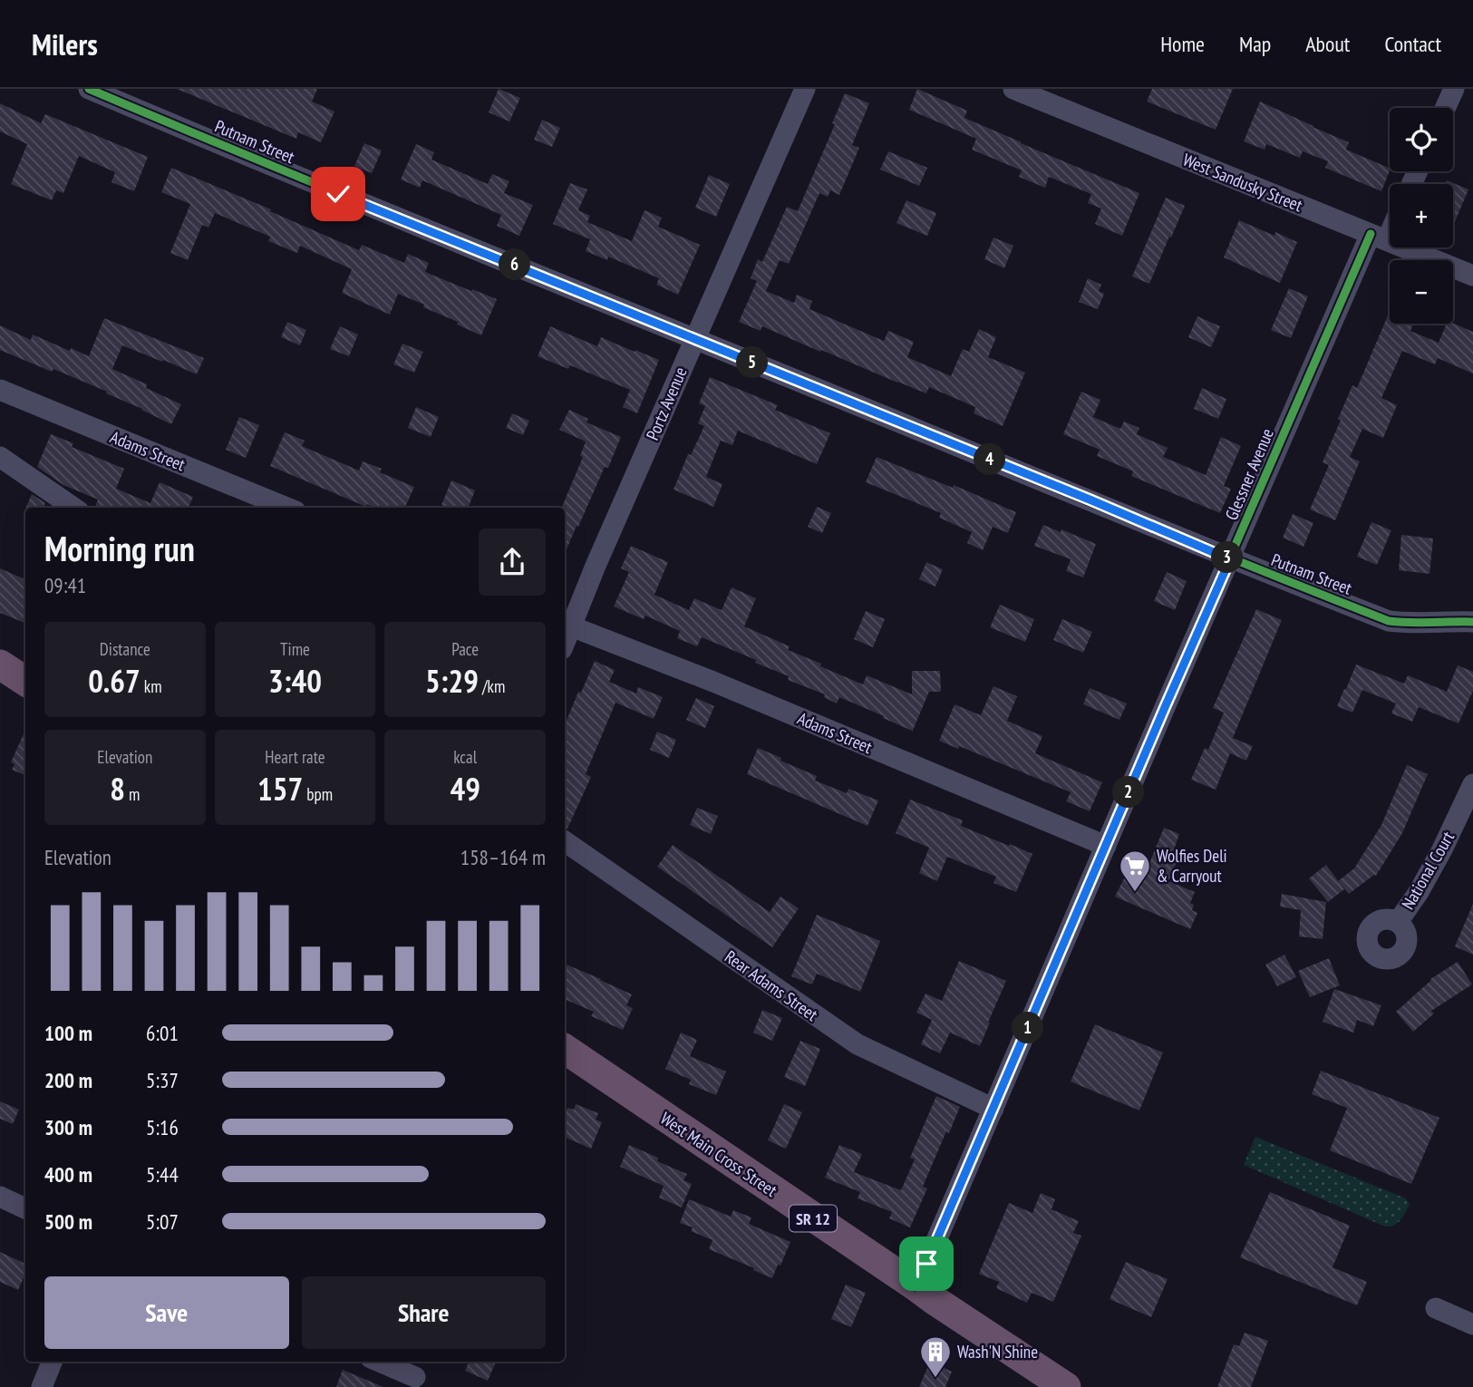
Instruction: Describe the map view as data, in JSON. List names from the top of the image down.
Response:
{
  "streets": {
    "highway": ["West Main Cross Street", "SR 12"],
    "street": [
      "Putnam Street",
      "West Sandusky Street",
      "Portz Avenue",
      "Adams Street",
      "Glessner Avenue",
      "National Court",
      "Rear Adams Street"
    ]
  },
  "crossings": [
    ["Putnam Street", "Portz Avenue"],
    ["Putnam Street", "Glessner Avenue"],
    ["West Sandusky Street", "Glessner Avenue"],
    ["Portz Avenue", "Adams Street"],
    ["Adams Street", "Glessner Avenue"],
    ["Glessner Avenue", "Rear Adams Street"],
    ["Glessner Avenue", "West Main Cross Street"]
  ],
  "places": {
    "supermarket": ["Wolfies Deli & Carryout"],
    "building": ["Wash'N Shine"]
  },
  "page": {
    "header": "Milers",
    "nav": [
      "Home",
      "Map",
      "About",
      "Contact"
    ],
    "map_buttons": ["+", "−"],
    "pins": [
      "6",
      "5",
      "4",
      "3",
      "2",
      "1"
    ],
    "heading": ["Morning run", "09:41"],
    "stats": [
      ["Distance", "0.67 km"],
      ["Time", "3:40"],
      ["Pace", "5:29 /km"],
      ["Elevation", "8 m"],
      ["Heart rate", "157 bpm"],
      ["kcal", "49"]
    ],
    "chart": ["Elevation", "158–164 m"],
    "list": [
      {
        "name": "100 m",
        "note": "6:01"
      },
      {
        "name": "200 m",
        "note": "5:37"
      },
      {
        "name": "300 m",
        "note": "5:16"
      },
      {
        "name": "400 m",
        "note": "5:44"
      },
      {
        "name": "500 m",
        "note": "5:07"
      }
    ],
    "buttons": ["Save", "Share"]
  }
}
